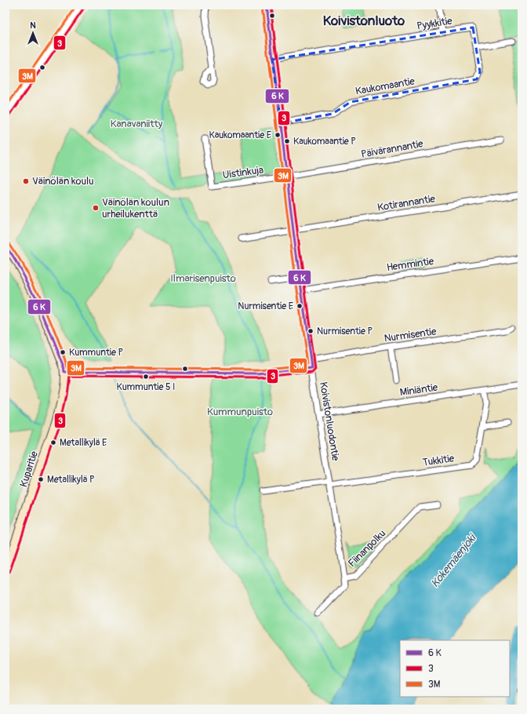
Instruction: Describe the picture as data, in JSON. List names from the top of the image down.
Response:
{
  "streets": {
    "street": [
      "Pyykkitie",
      "Kaukomaantie",
      "Päivärannantie",
      "Uistinkuja",
      "Kotirannantie",
      "Hemmintie",
      "Nurmisentie",
      "Miniäntie",
      "Koivistonluodontie",
      "Tukkitie",
      "Kuparitie",
      "Fiinanpolku"
    ]
  },
  "crossings": [
    ["Pyykkitie", "Kaukomaantie"],
    ["Pyykkitie", "Koivistonluodontie"],
    ["Kaukomaantie", "Koivistonluodontie"],
    ["Päivärannantie", "Uistinkuja"],
    ["Päivärannantie", "Koivistonluodontie"],
    ["Uistinkuja", "Koivistonluodontie"],
    ["Kotirannantie", "Koivistonluodontie"],
    ["Hemmintie", "Koivistonluodontie"],
    ["Nurmisentie", "Koivistonluodontie"],
    ["Miniäntie", "Koivistonluodontie"],
    ["Miniäntie", "Tukkitie"],
    ["Koivistonluodontie", "Tukkitie"],
    ["Koivistonluodontie", "Fiinanpolku"]
  ],
  "districts": ["Koivistonluoto"],
  "water": ["Kokemäenjoki"],
  "parks": ["Kanavaniitty", "Ilmarisenpuisto", "Kummunpuisto"],
  "places": [
    "Kaukomaantie E",
    "Kaukomaantie P",
    "Väinölän koulu",
    "Väinölän koulun urheilukenttä",
    "Nurmisentie E",
    "Nurmisentie P",
    "Kummuntie P",
    "Kummuntie 5 I",
    "Metallikylä E",
    "Metallikylä P"
  ],
  "lines": ["transit line 3", "transit line 3M"],
  "legend": ["6 K", "3", "3M"],
  "north": "top"
}
